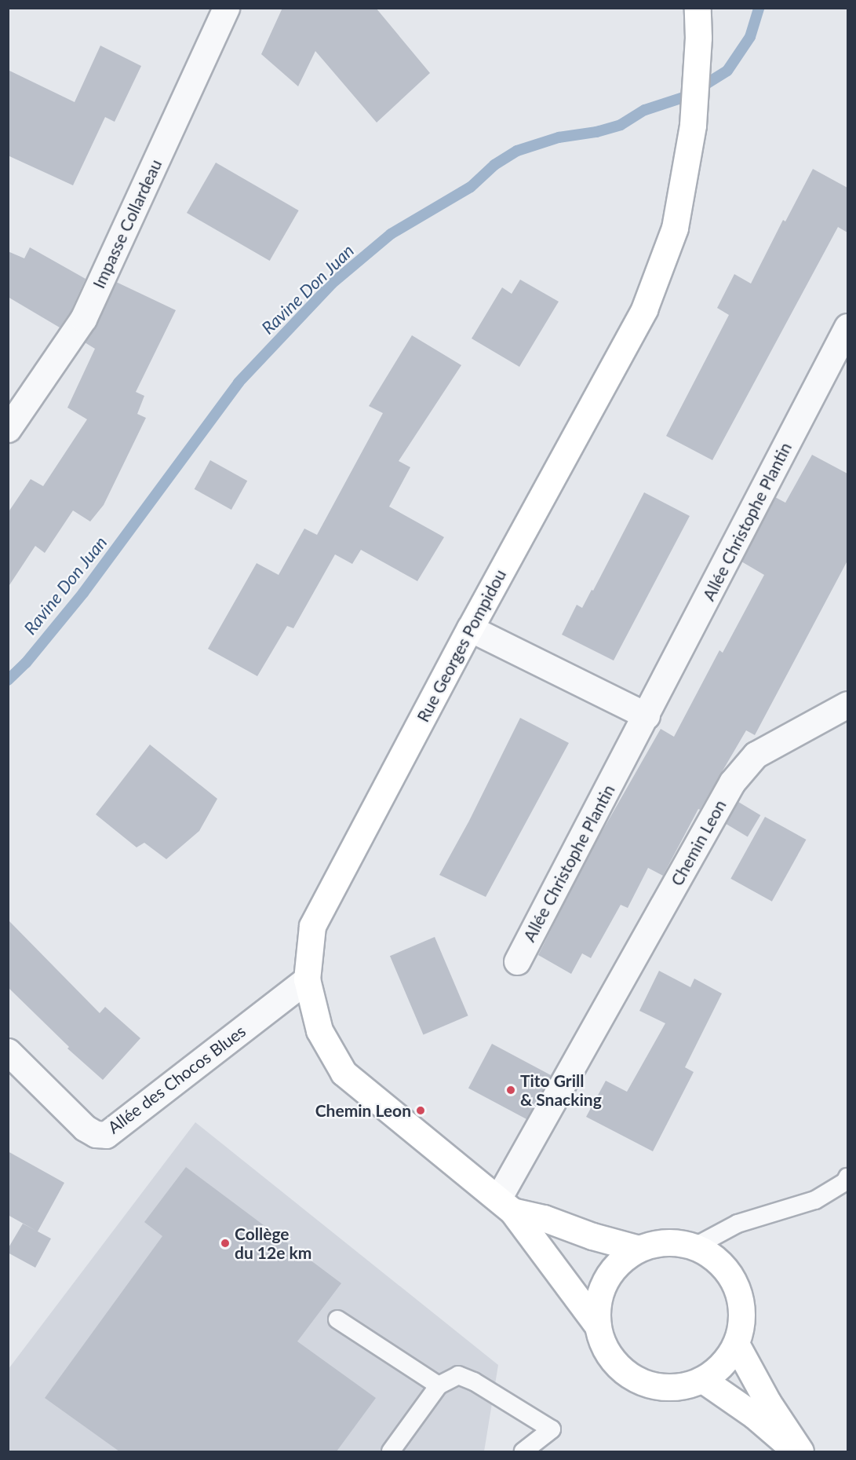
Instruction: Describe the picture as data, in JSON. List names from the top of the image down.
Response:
{
  "streets": {
    "main road": ["Rue Georges Pompidou"],
    "street": [
      "Impasse Collardeau",
      "Allée Christophe Plantin",
      "Chemin Leon",
      "Allée des Chocos Blues"
    ]
  },
  "crossings": [
    ["Rue Georges Pompidou", "Chemin Leon"],
    ["Rue Georges Pompidou", "Allée des Chocos Blues"]
  ],
  "water": ["Ravine Don Juan"],
  "places": ["Tito Grill & Snacking", "Chemin Leon", "Collège du 12e km"]
}
